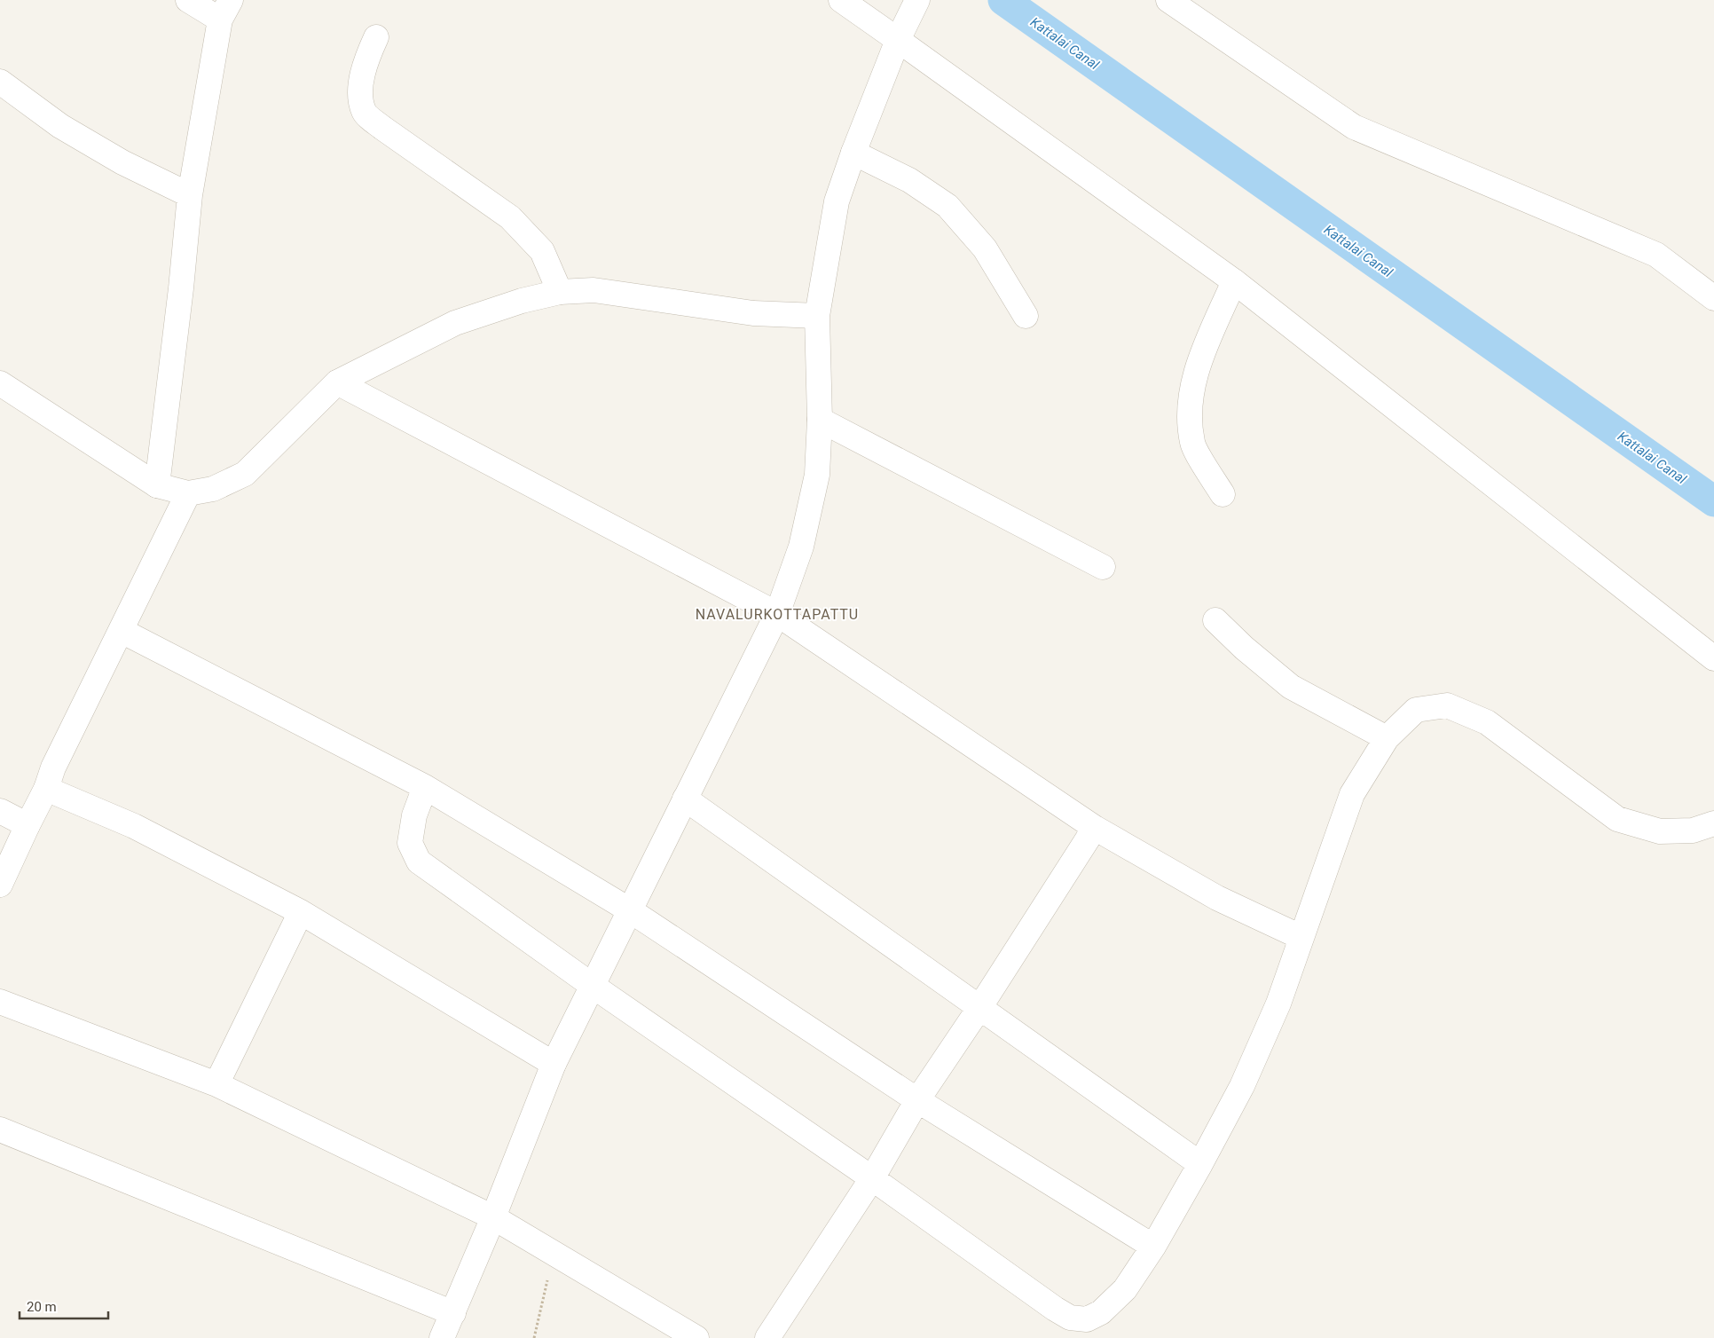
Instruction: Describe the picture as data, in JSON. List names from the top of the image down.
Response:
{
  "districts": ["NAVALURKOTTAPATTU"],
  "water": ["Kattalai Canal"],
  "scale_bar": "20 m"
}
